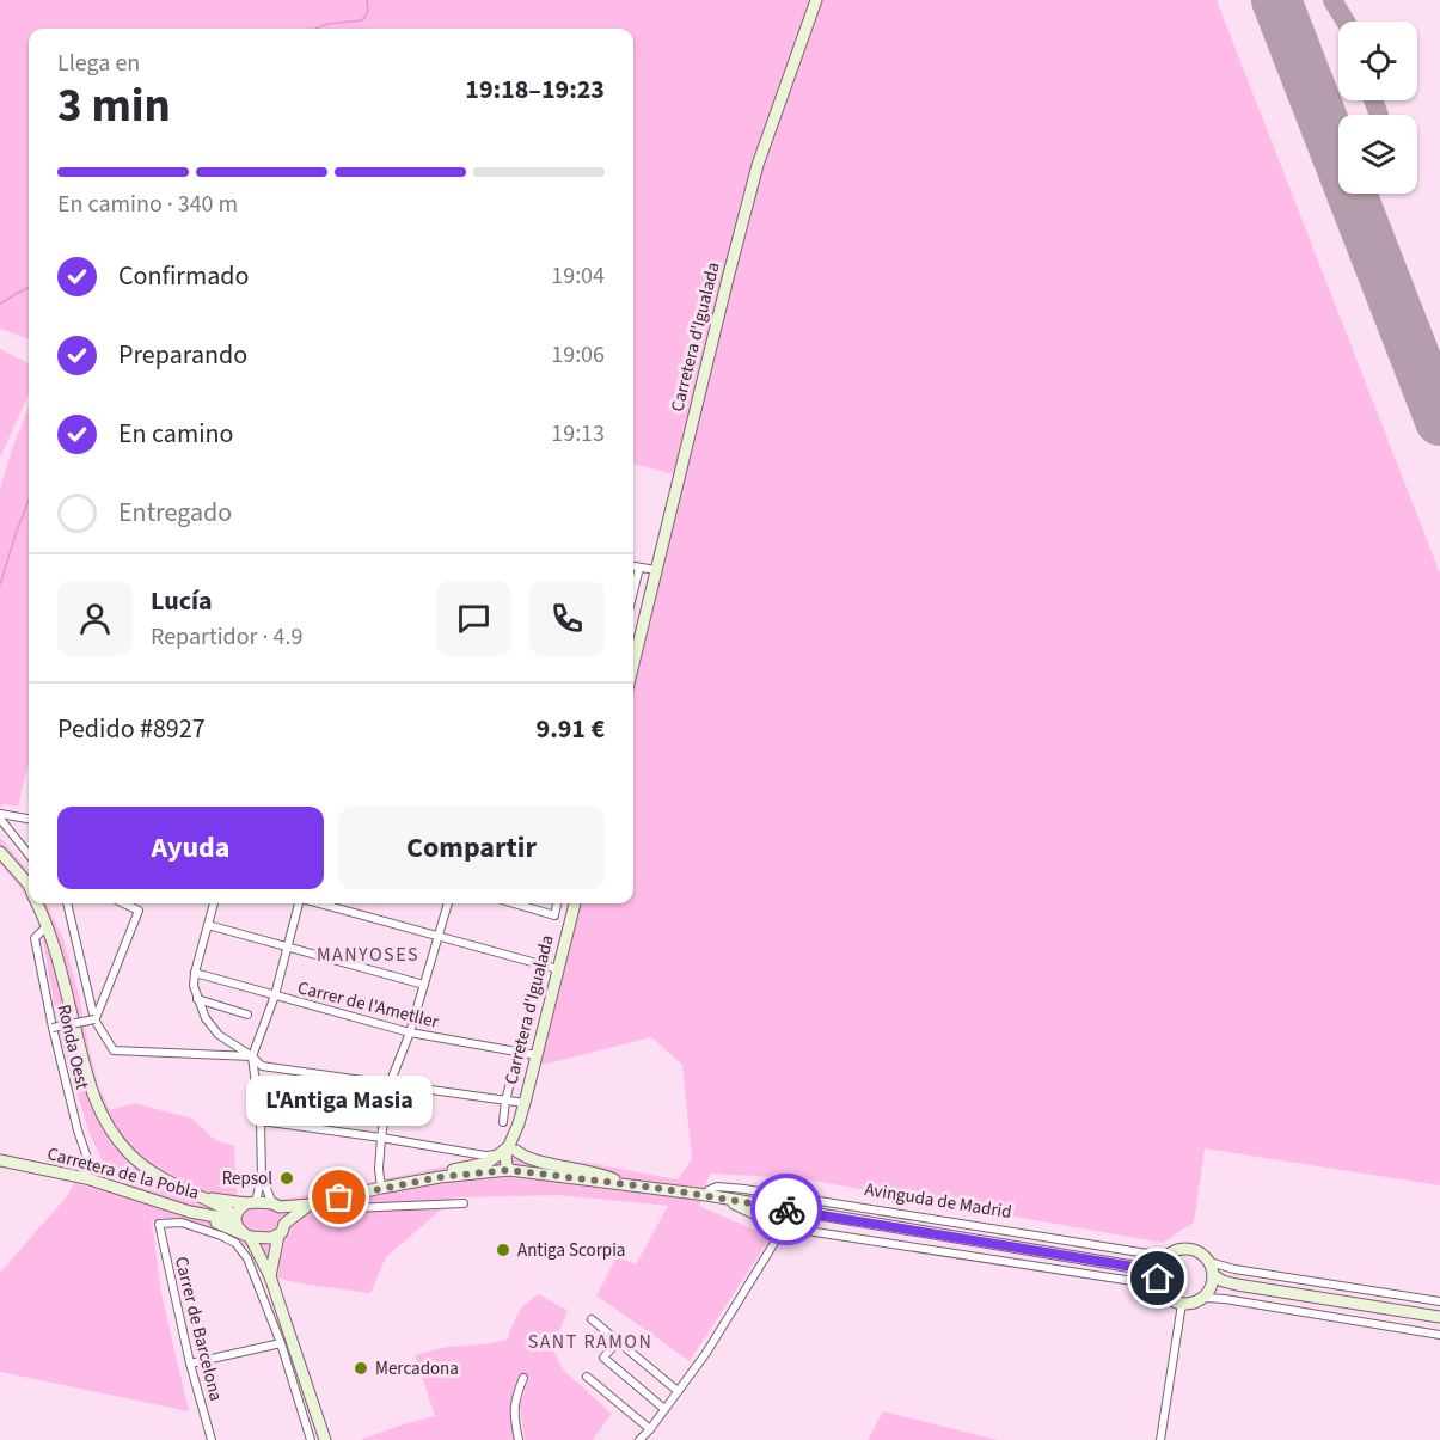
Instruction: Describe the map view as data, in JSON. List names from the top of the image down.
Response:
{
  "streets": {
    "street": [
      "Carretera d'Igualada",
      "Carrer de l'Ametller",
      "Ronda Oest",
      "Carretera de la Pobla",
      "Avinguda de Madrid",
      "Carrer de Barcelona"
    ]
  },
  "crossings": [
    ["Carretera d'Igualada", "Carrer de l'Ametller"],
    ["Carretera d'Igualada", "Avinguda de Madrid"],
    ["Ronda Oest", "Carretera de la Pobla"]
  ],
  "districts": ["MANYOSES", "SANT RAMON"],
  "places": [
    "Repsol",
    "L'Antiga Masia",
    "Antiga Scorpia",
    "Mercadona"
  ],
  "page": {
    "heading": ["3 min", "Llega en", "19:18–19:23"],
    "panel": [
      "Lucía",
      "Repartidor · 4.9",
      "Pedido #8927",
      "9.91 €"
    ],
    "bar": "En camino · 340 m",
    "list": [
      ["Confirmado", "19:04"],
      ["Preparando", "19:06"],
      ["En camino", "19:13"],
      "Entregado"
    ],
    "buttons": ["Ayuda", "Compartir"],
    "bubble": "L'Antiga Masia"
  }
}
